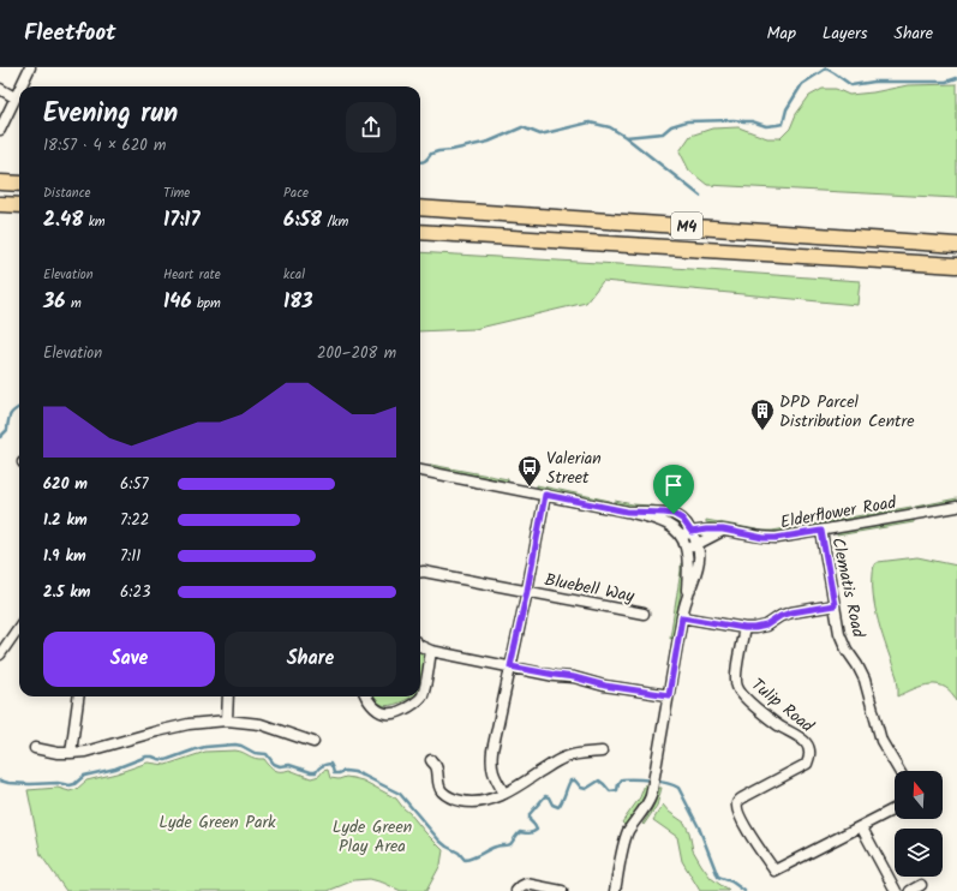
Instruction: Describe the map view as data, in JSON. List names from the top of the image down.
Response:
{
  "streets": {
    "highway": ["M4"],
    "street": [
      "Elderflower Road",
      "Bluebell Way",
      "Clematis Road",
      "Tulip Road"
    ]
  },
  "crossings": [
    ["Elderflower Road", "Clematis Road"]
  ],
  "parks": ["Lyde Green Park", "Lyde Green Play Area"],
  "places": {
    "building": ["DPD Parcel Distribution Centre"],
    "bus stop": ["Valerian Street"]
  },
  "north": "top",
  "page": {
    "header": "Fleetfoot",
    "nav": ["Map", "Layers", "Share"],
    "heading": ["Evening run", "18:57 · 4 × 620 m"],
    "stats": [
      ["Distance", "2.48 km"],
      ["Time", "17:17"],
      ["Pace", "6:58 /km"],
      ["Elevation", "36 m"],
      ["Heart rate", "146 bpm"],
      ["kcal", "183"]
    ],
    "chart": ["Elevation", "200–208 m"],
    "list": [
      {
        "name": "620 m",
        "note": "6:57"
      },
      {
        "name": "1.2 km",
        "note": "7:22"
      },
      {
        "name": "1.9 km",
        "note": "7:11"
      },
      {
        "name": "2.5 km",
        "note": "6:23"
      }
    ],
    "buttons": ["Save", "Share"]
  }
}
